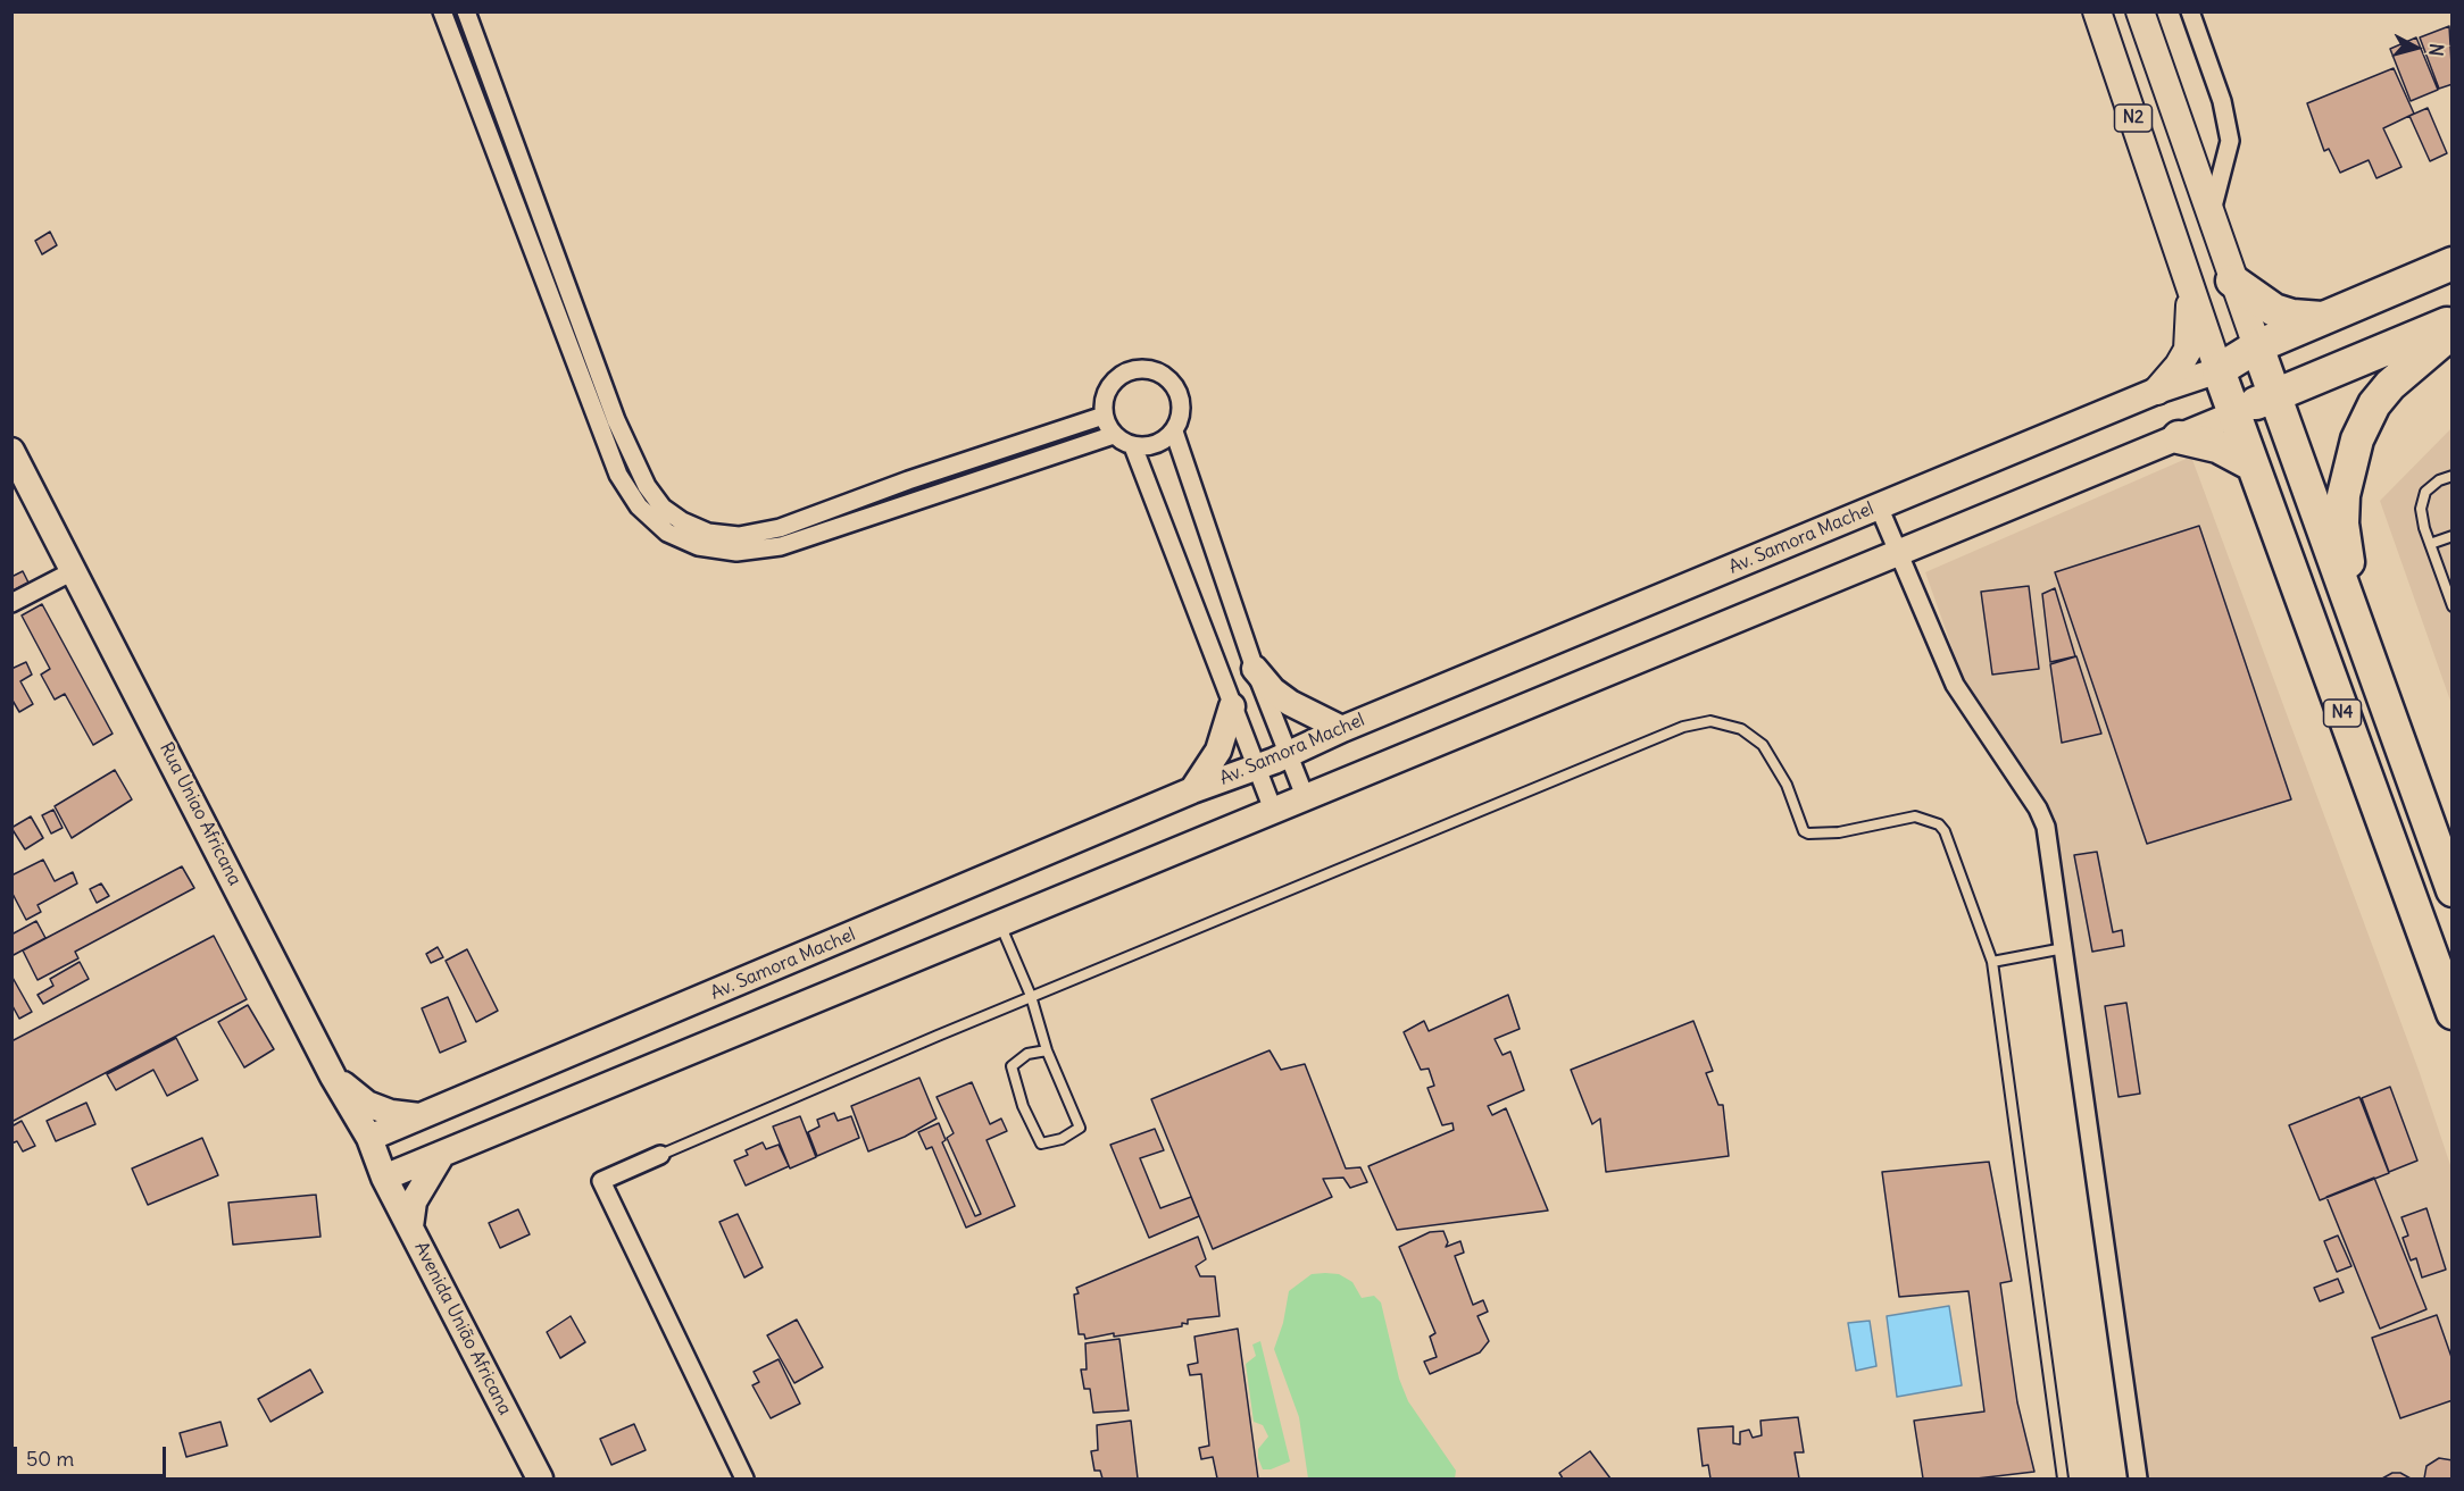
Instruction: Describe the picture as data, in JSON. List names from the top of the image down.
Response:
{
  "streets": {
    "highway": ["N4"],
    "main road": [
      "N2",
      "Av. Samora Machel",
      "Rua Uniao Africana",
      "Avenida União Africana"
    ]
  },
  "crossings": [
    ["N2", "Av. Samora Machel"],
    ["N2", "N4"],
    ["Av. Samora Machel", "N4"],
    ["Av. Samora Machel", "Rua Uniao Africana"],
    ["Rua Uniao Africana", "Avenida União Africana"]
  ],
  "scale_bar": "50 m",
  "north": "right"
}
